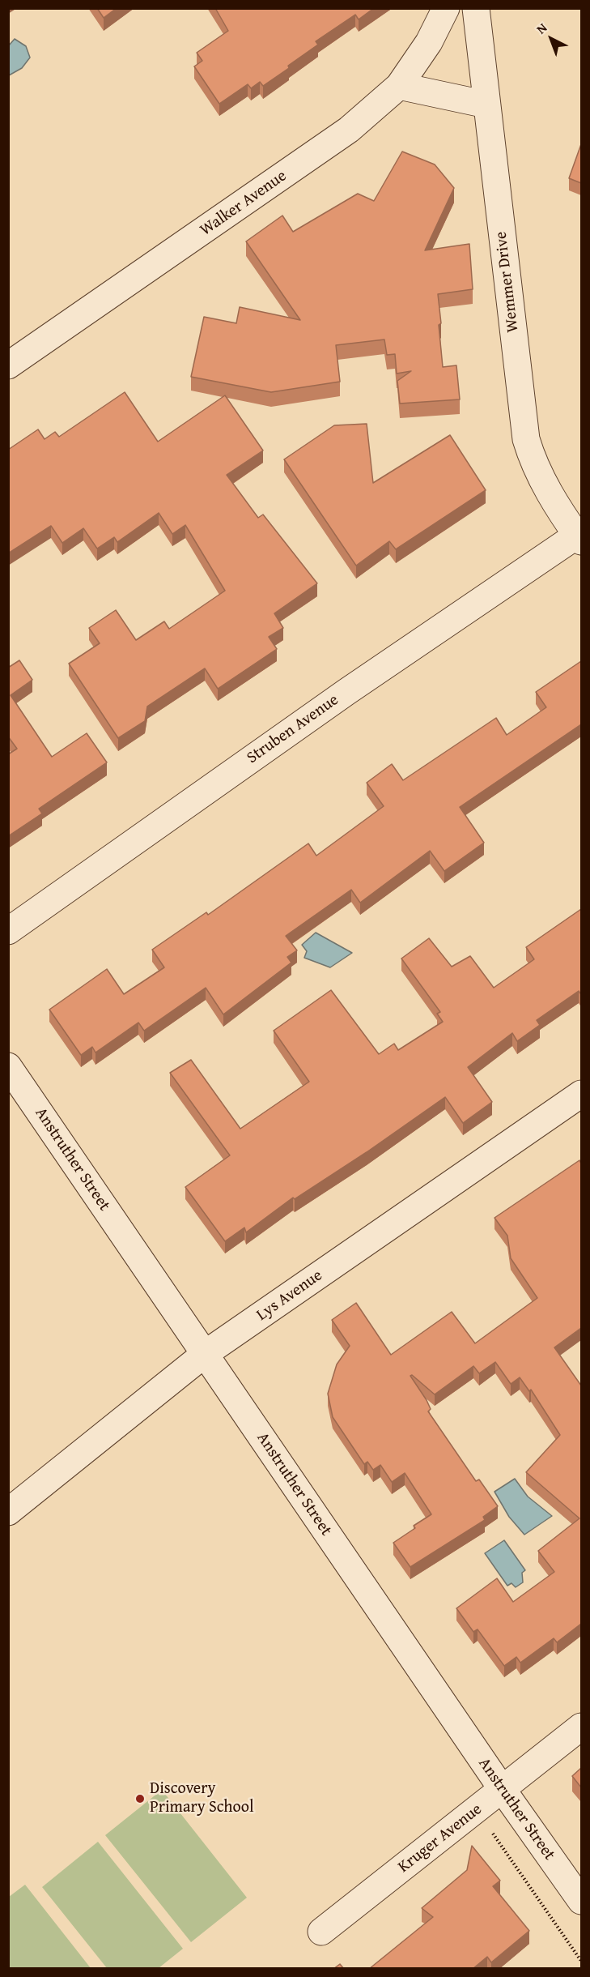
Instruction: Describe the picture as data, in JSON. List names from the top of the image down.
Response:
{
  "streets": {
    "street": [
      "Walker Avenue",
      "Wemmer Drive",
      "Struben Avenue",
      "Anstruther Street",
      "Lys Avenue",
      "Kruger Avenue"
    ]
  },
  "crossings": [
    ["Wemmer Drive", "Struben Avenue"],
    ["Anstruther Street", "Lys Avenue"],
    ["Anstruther Street", "Kruger Avenue"]
  ],
  "places": ["Discovery Primary School"],
  "north": "top left"
}
